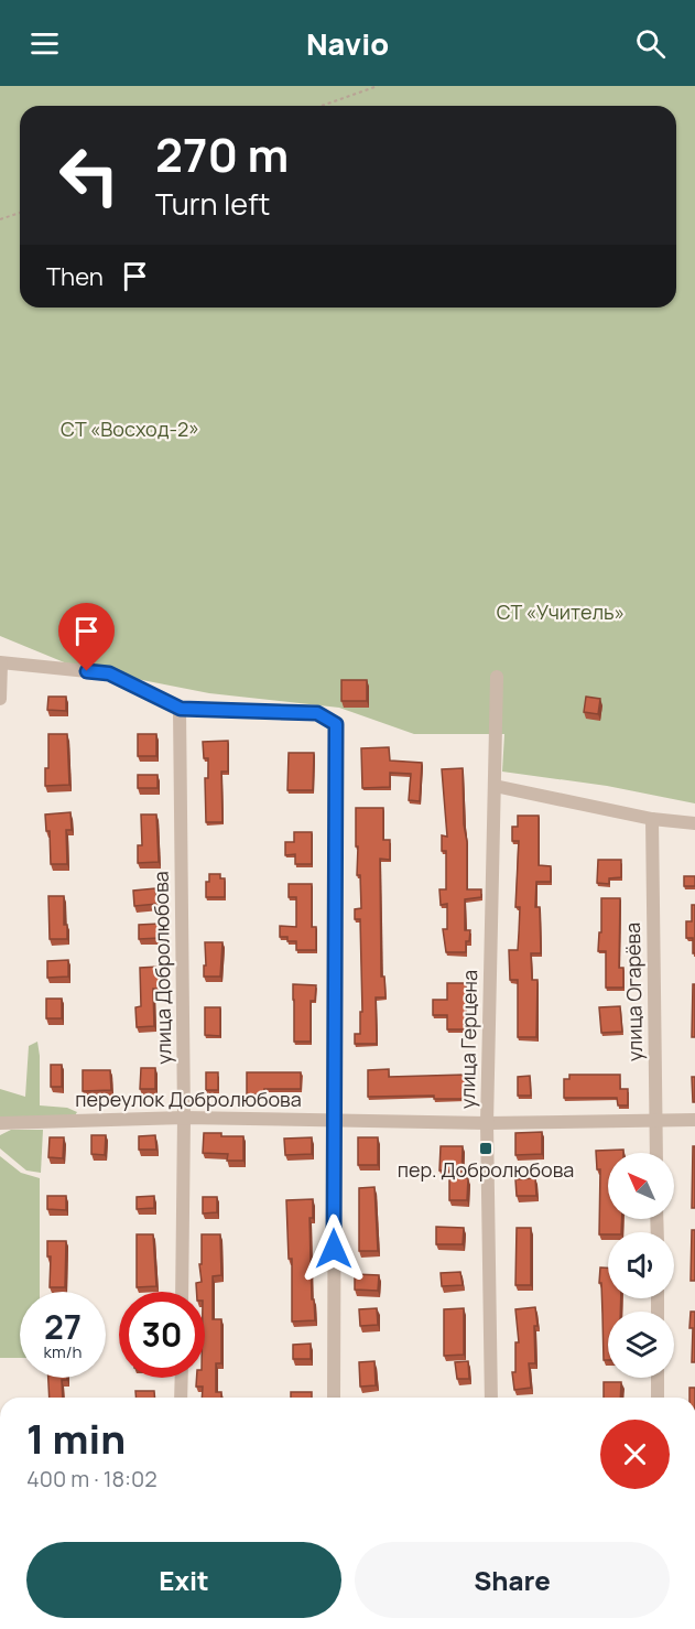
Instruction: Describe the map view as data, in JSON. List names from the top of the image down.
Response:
{
  "streets": {
    "street": [
      "улица Добролюбова",
      "улица Огарёва",
      "улица Герцена",
      "переулок Добролюбова"
    ]
  },
  "crossings": [
    ["улица Добролюбова", "переулок Добролюбова"],
    ["улица Огарёва", "переулок Добролюбова"],
    ["улица Герцена", "переулок Добролюбова"]
  ],
  "parks": ["СТ «Восход-2»", "СТ «Учитель»"],
  "places": {
    "transit": ["пер. Добролюбова"]
  },
  "north": "top left",
  "page": {
    "header": "Navio",
    "turn": ["270 m", "Turn left"],
    "then": "Then",
    "speed": "27 km/h",
    "limit": "30",
    "heading": ["1 min", "400 m · 18:02"],
    "buttons": ["Exit", "Share"]
  }
}
